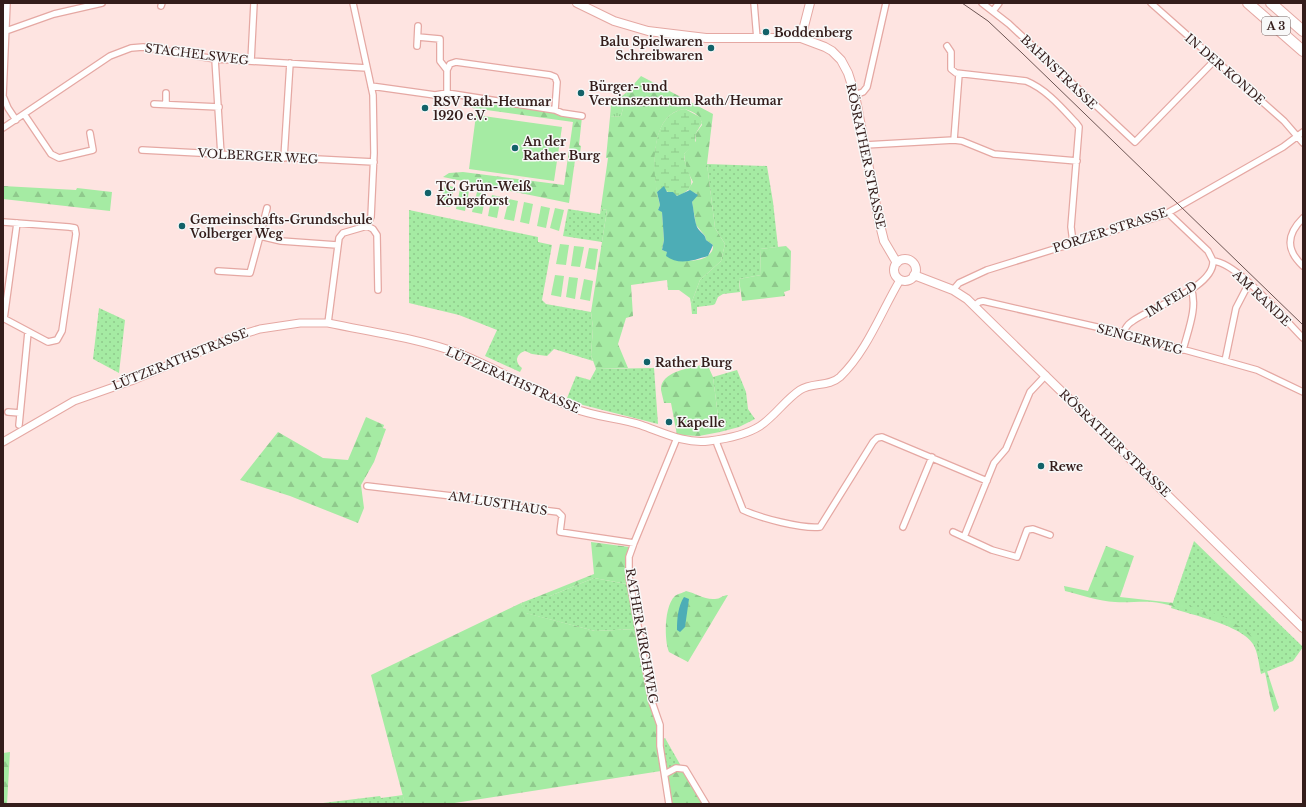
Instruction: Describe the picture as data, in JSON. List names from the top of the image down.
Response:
{
  "streets": {
    "highway": ["A 3"],
    "main road": ["RÖSRATHER STRASSE"],
    "street": [
      "STACHELSWEG",
      "IN DER KONDE",
      "BAHNSTRASSE",
      "VOLBERGER WEG",
      "PORZER STRASSE",
      "AM RANDE",
      "IM FELD",
      "SENGERWEG",
      "LÜTZERATHSTRASSE",
      "AM LUSTHAUS",
      "RATHER KIRCHWEG"
    ]
  },
  "crossings": [
    ["IN DER KONDE", "BAHNSTRASSE"],
    ["IN DER KONDE", "PORZER STRASSE"],
    ["RÖSRATHER STRASSE", "PORZER STRASSE"],
    ["RÖSRATHER STRASSE", "SENGERWEG"],
    ["RÖSRATHER STRASSE", "LÜTZERATHSTRASSE"],
    ["AM RANDE", "IM FELD"],
    ["IM FELD", "SENGERWEG"],
    ["LÜTZERATHSTRASSE", "RATHER KIRCHWEG"],
    ["AM LUSTHAUS", "RATHER KIRCHWEG"]
  ],
  "places": [
    "Boddenberg",
    "Balu Spielwaren Schreibwaren",
    "Bürger- und Vereinszentrum Rath/Heumar",
    "RSV Rath-Heumar 1920 e.V.",
    "An der Rather Burg",
    "TC Grün-Weiß Königsforst",
    "Gemeinschafts-Grundschule Volberger Weg",
    "Rather Burg",
    "Kapelle",
    "Rewe"
  ]
}
